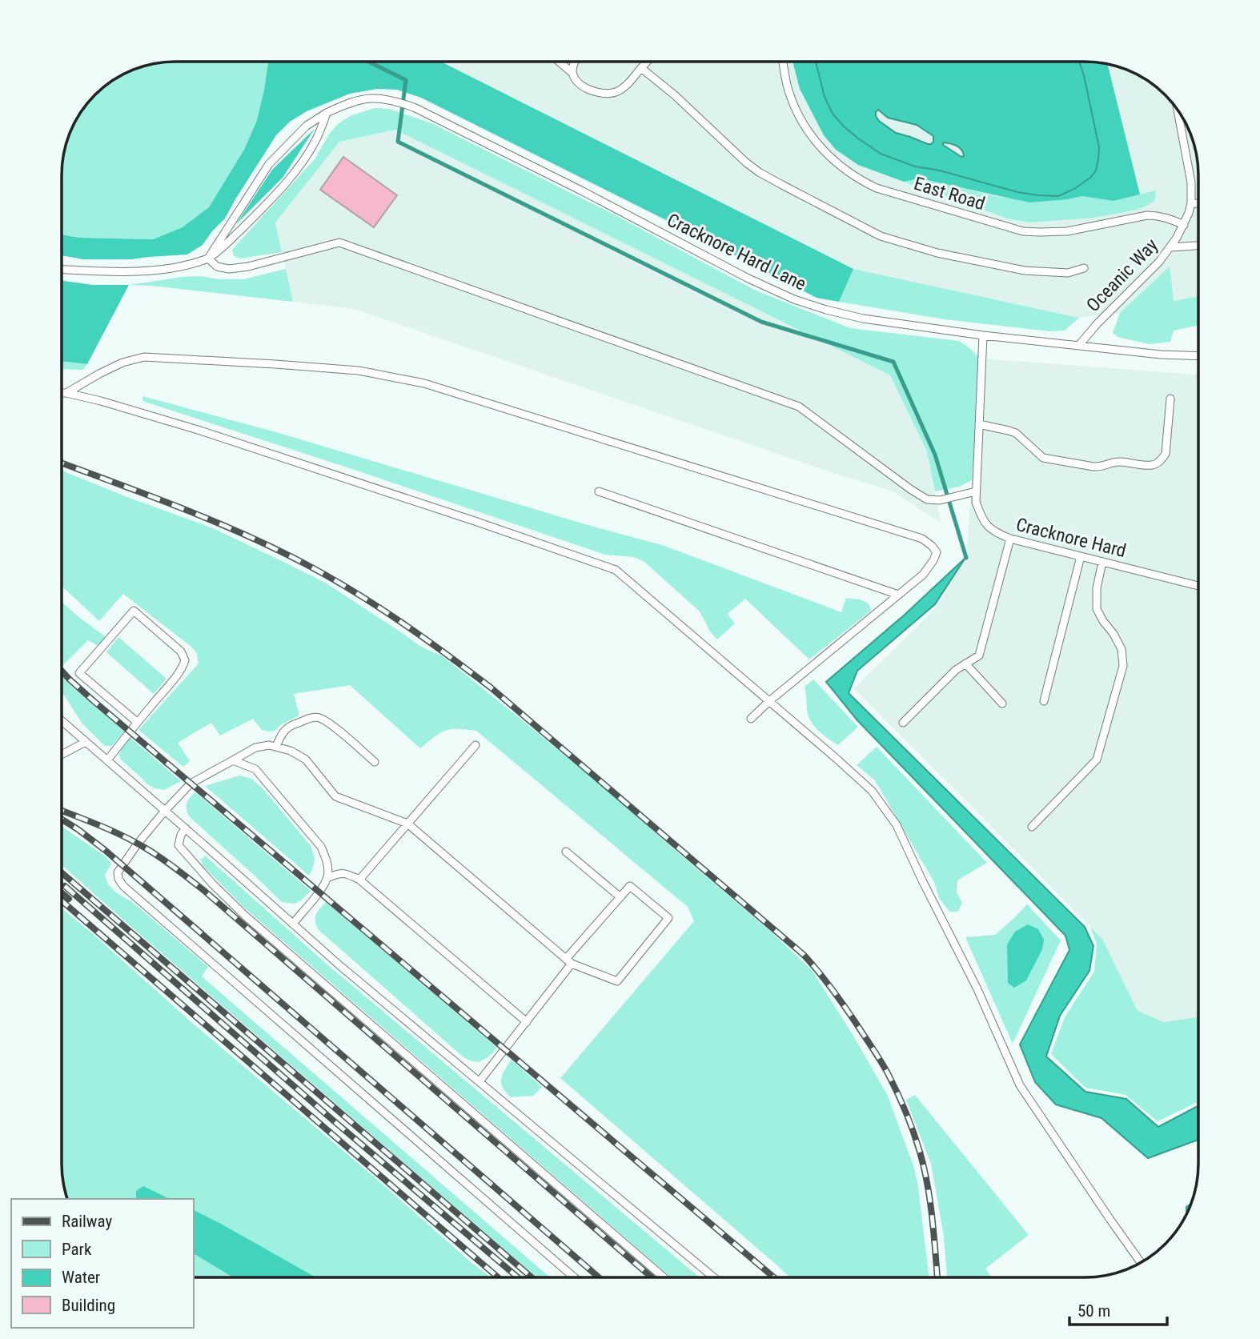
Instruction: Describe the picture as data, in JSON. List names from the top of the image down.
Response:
{
  "streets": {
    "lane": [
      "East Road",
      "Cracknore Hard Lane",
      "Oceanic Way",
      "Cracknore Hard"
    ]
  },
  "crossings": [
    ["East Road", "Oceanic Way"],
    ["Cracknore Hard Lane", "Oceanic Way"],
    ["Cracknore Hard Lane", "Cracknore Hard"]
  ],
  "legend": [
    "Railway",
    "Park",
    "Water",
    "Building"
  ],
  "scale_bar": "50 m"
}
